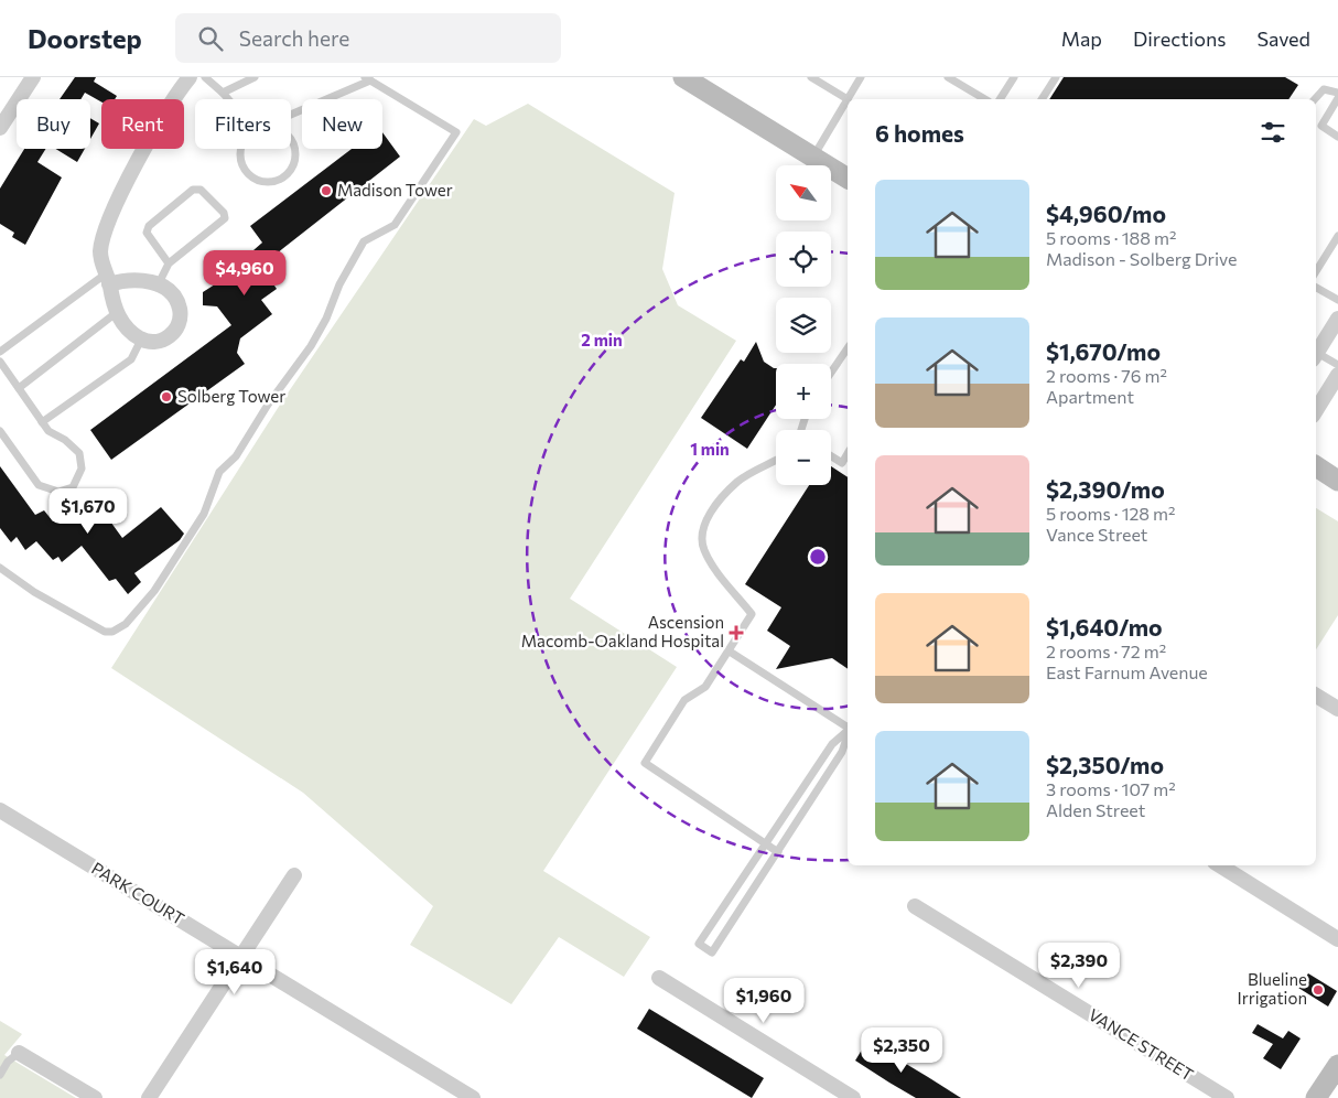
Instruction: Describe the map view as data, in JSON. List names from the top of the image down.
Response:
{
  "streets": {
    "street": ["PARK COURT", "VANCE STREET"]
  },
  "places": {
    "other": ["Madison Tower", "Solberg Tower", "Blueline Irrigation"],
    "health": ["Ascension Macomb-Oakland Hospital"]
  },
  "north": "top left",
  "page": {
    "header": "Doorstep",
    "search": "Search here",
    "nav": ["Map", "Directions", "Saved"],
    "chip": [
      "Buy",
      "Rent",
      "Filters",
      "New"
    ],
    "heading": "6 homes",
    "map_buttons": ["+", "−"],
    "list": [
      {
        "name": "$4,960/mo",
        "note": "5 rooms · 188 m² · Madison - Solberg Drive"
      },
      {
        "name": "$1,670/mo",
        "note": "2 rooms · 76 m² · Apartment"
      },
      {
        "name": "$2,390/mo",
        "note": "5 rooms · 128 m² · Vance Street"
      },
      {
        "name": "$1,640/mo",
        "note": "2 rooms · 72 m² · East Farnum Avenue"
      },
      {
        "name": "$2,350/mo",
        "note": "3 rooms · 107 m² · Alden Street"
      }
    ],
    "price": [
      "$4,960",
      "$1,670",
      "$2,390",
      "$1,640",
      "$1,960",
      "$2,350"
    ]
  },
  "rings": ["2 min", "1 min"]
}
